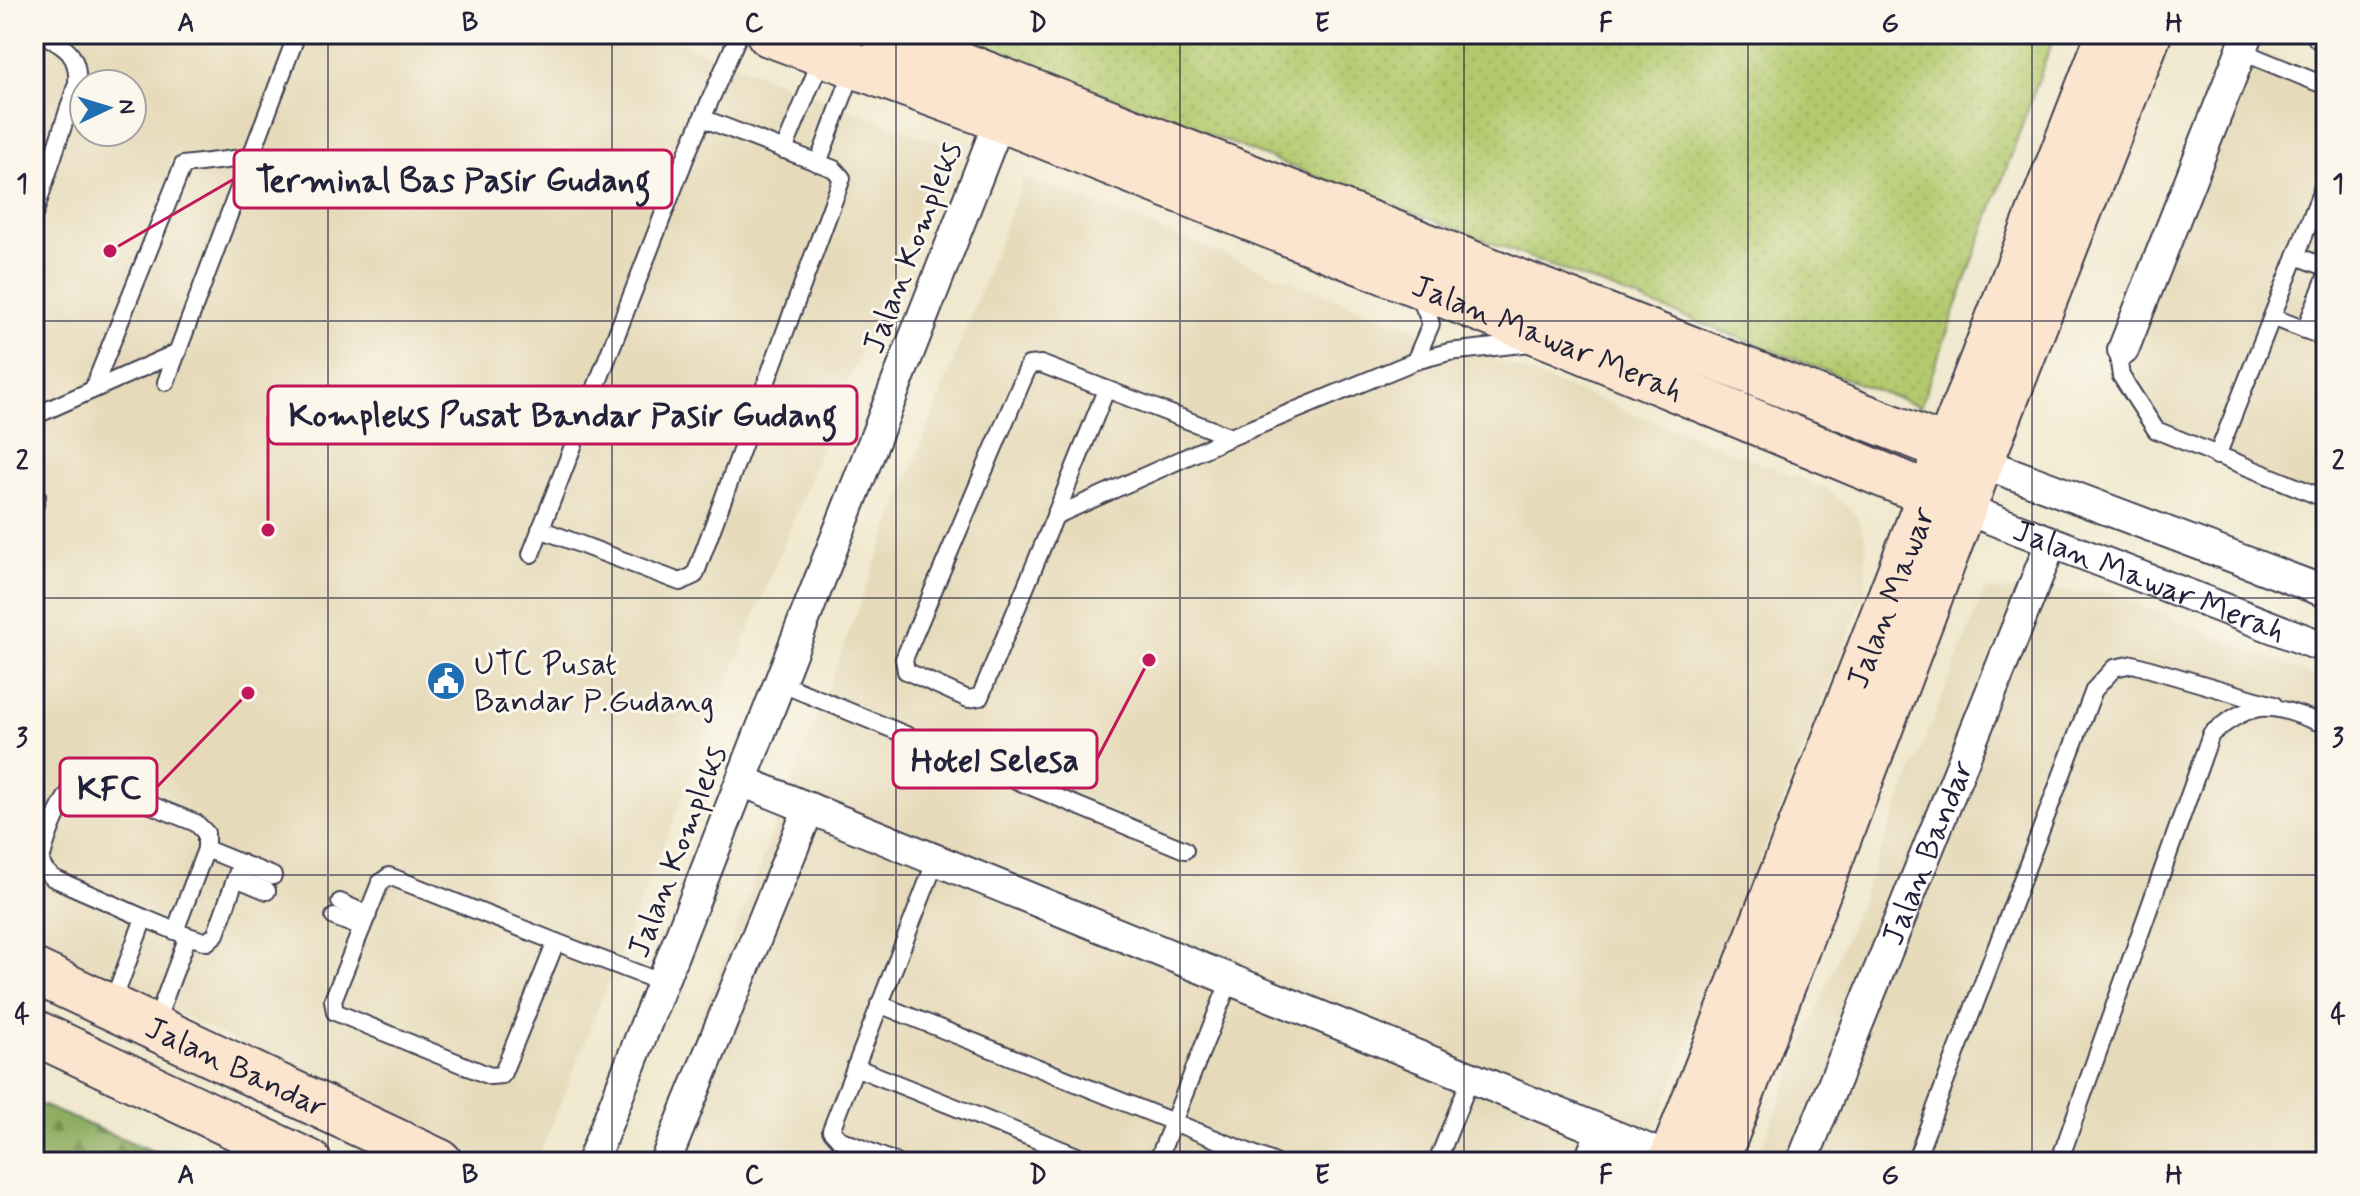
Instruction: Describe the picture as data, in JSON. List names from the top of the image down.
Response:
{
  "streets": {
    "street": [
      "Jalan Kompleks",
      "Jalan Mawar Merah",
      "Jalan Mawar",
      "Jalan Bandar"
    ]
  },
  "crossings": [
    ["Jalan Kompleks", "Jalan Mawar Merah"],
    ["Jalan Mawar Merah", "Jalan Mawar"],
    ["Jalan Mawar Merah", "Jalan Bandar"]
  ],
  "places": {
    "other": [
      "Terminal Bas Pasir Gudang",
      "Kompleks Pusat Bandar Pasir Gudang",
      "Hotel Selesa",
      "KFC"
    ],
    "public building": ["UTC Pusat Bandar P.Gudang"]
  },
  "north": "right",
  "grid": {
    "columns": [
      "A",
      "B",
      "C",
      "D",
      "E",
      "F",
      "G",
      "H"
    ],
    "rows": [
      "1",
      "2",
      "3",
      "4"
    ]
  }
}
